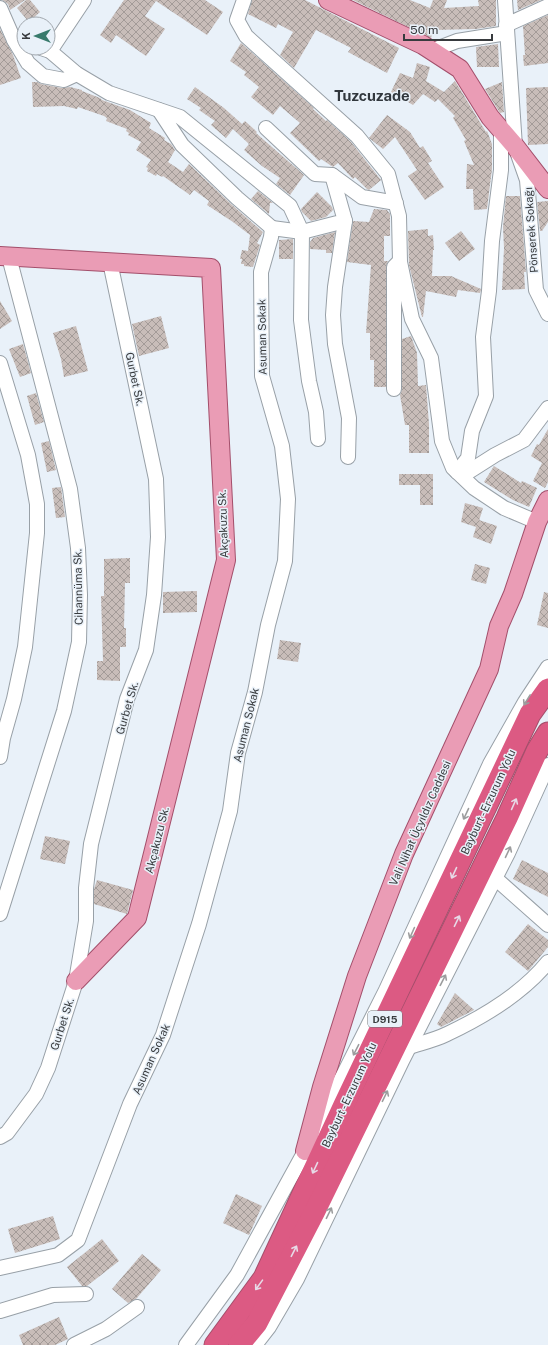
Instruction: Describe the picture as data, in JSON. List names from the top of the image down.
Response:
{
  "streets": {
    "highway": ["Bayburt - Erzurum Yolu", "D915"],
    "main road": ["Akçakuzu Sk.", "Vali Nihat Üçyıldız Caddesi"],
    "street": [
      "Pönserek Sokağı",
      "Asuman Sokak",
      "Gurbet Sk.",
      "Cihannüma Sk."
    ]
  },
  "crossings": [
    ["Gurbet Sk.", "Akçakuzu Sk."],
    ["Akçakuzu Sk.", "Cihannüma Sk."]
  ],
  "districts": ["Tuzcuzade"],
  "scale_bar": "50 m",
  "north": "left"
}
